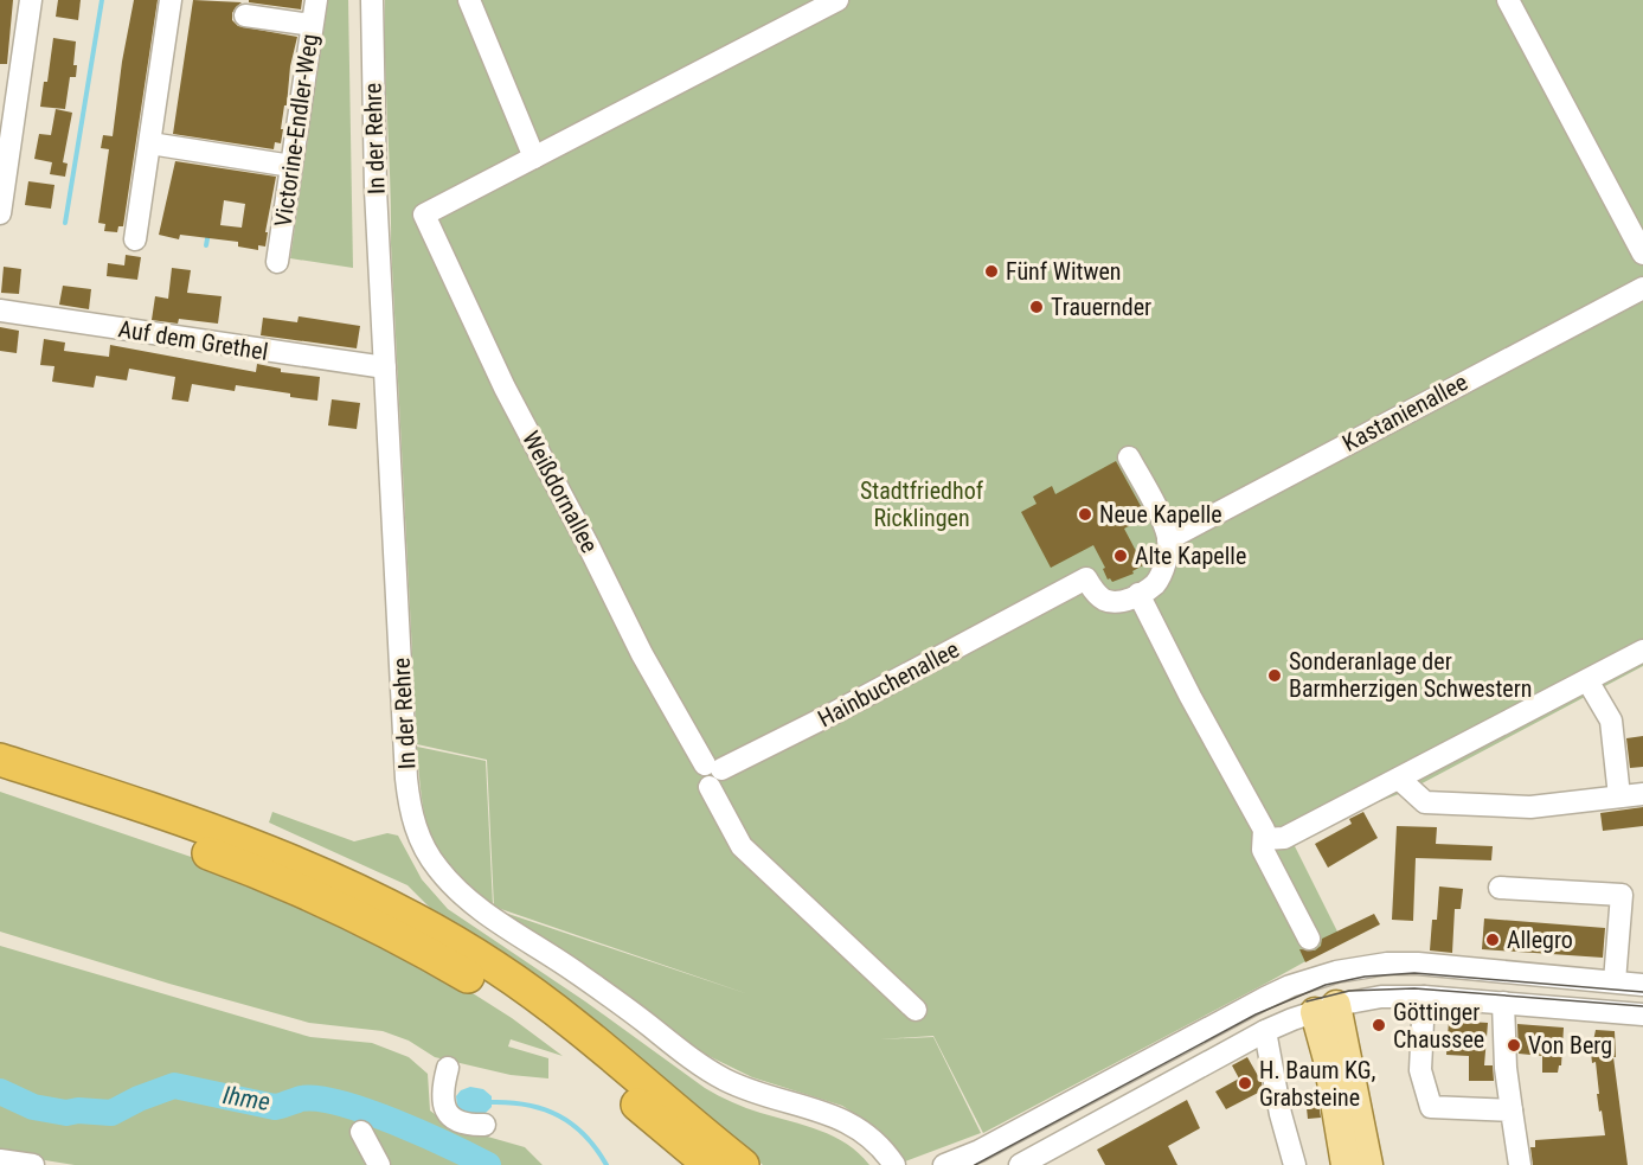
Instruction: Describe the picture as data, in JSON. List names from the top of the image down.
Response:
{
  "streets": {
    "street": [
      "Victorine-Endler-Weg",
      "In der Rehre",
      "Auf dem Grethel",
      "Kastanienallee",
      "Weißdornallee",
      "Hainbuchenallee"
    ]
  },
  "crossings": [
    ["In der Rehre", "Auf dem Grethel"],
    ["Weißdornallee", "Hainbuchenallee"]
  ],
  "water": ["Ihme"],
  "parks": ["Stadtfriedhof Ricklingen"],
  "places": [
    "Fünf Witwen",
    "Trauernder",
    "Neue Kapelle",
    "Alte Kapelle",
    "Sonderanlage der Barmherzigen Schwestern",
    "Allegro",
    "Göttinger Chaussee",
    "Von Berg",
    "H. Baum KG, Grabsteine"
  ]
}
